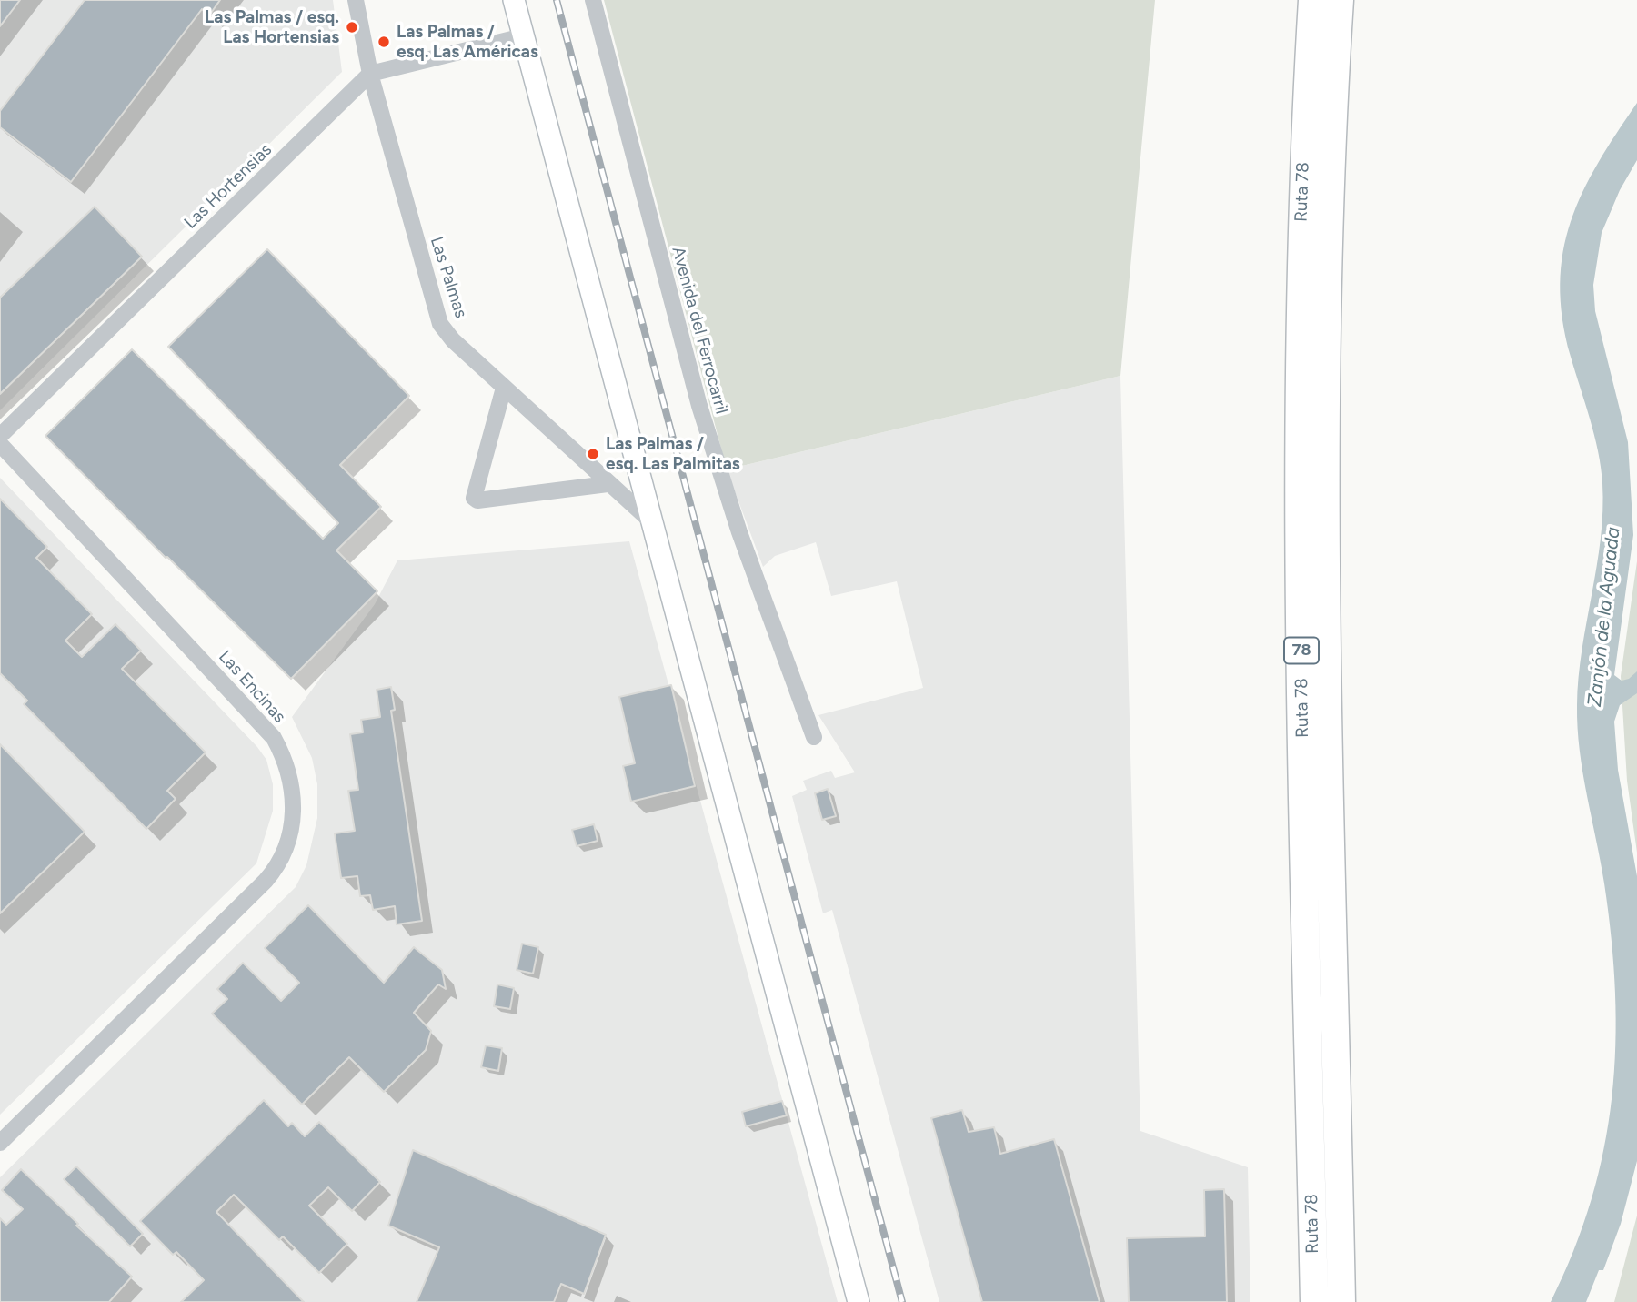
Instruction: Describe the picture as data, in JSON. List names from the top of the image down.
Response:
{
  "streets": {
    "highway": ["Ruta 78", "78"],
    "street": [
      "Las Hortensias",
      "Las Palmas",
      "Avenida del Ferrocarril",
      "Las Encinas"
    ]
  },
  "crossings": [
    ["Las Hortensias", "Las Palmas"]
  ],
  "water": ["Zanjón de la Aguada"],
  "places": ["Las Palmas / esq. Las Hortensias", "Las Palmas / esq. Las Américas", "Las Palmas / esq. Las Palmitas"]
}
